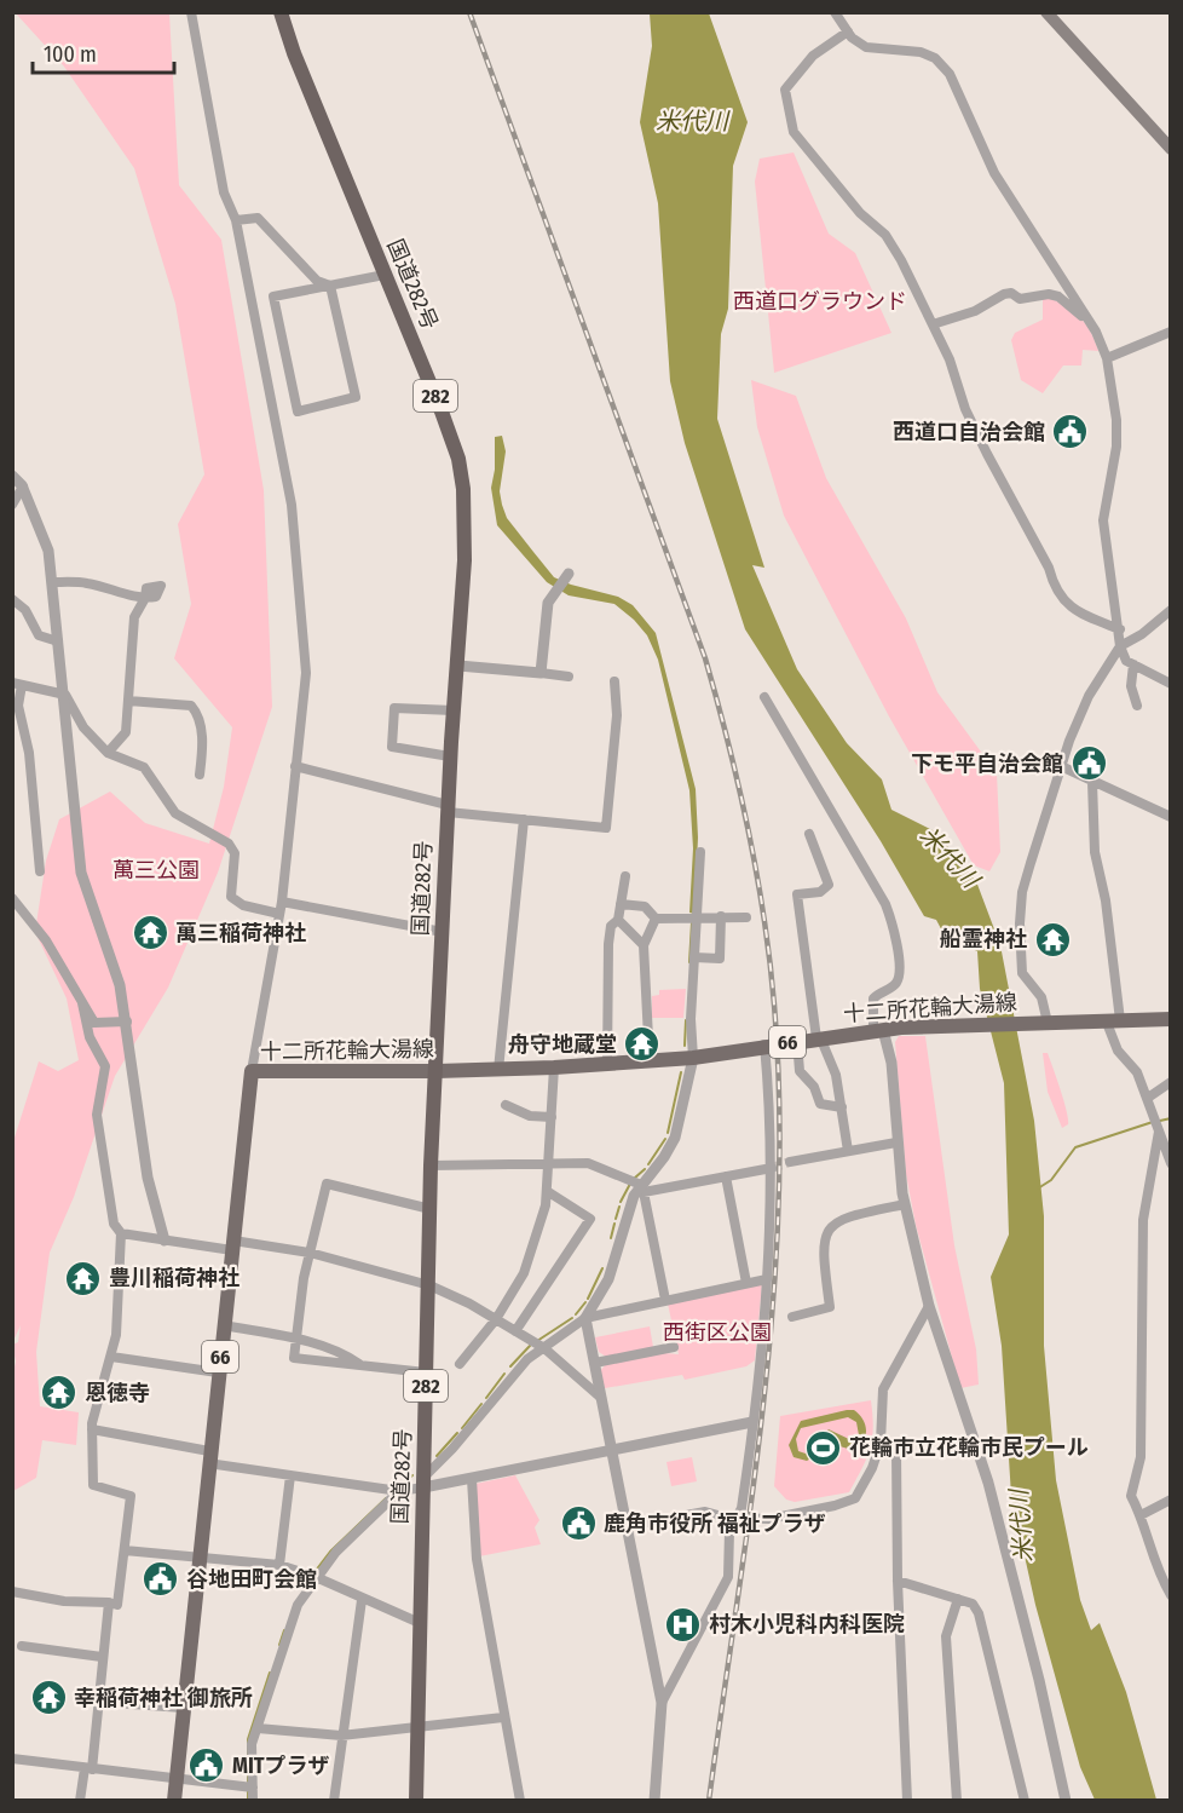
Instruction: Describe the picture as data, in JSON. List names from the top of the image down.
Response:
{
  "streets": {
    "highway": ["国道282号", "282"],
    "main road": ["十二所花輪大湯線", "66"]
  },
  "crossings": [
    ["国道282号", "十二所花輪大湯線"]
  ],
  "water": ["米代川"],
  "parks": ["西道口グラウンド", "萬三公園", "西街区公園"],
  "places": {
    "public building": [
      "西道口自治会館",
      "下モ平自治会館",
      "鹿角市役所 福祉プラザ",
      "谷地田町会館",
      "MITプラザ"
    ],
    "temple": [
      "萬三稲荷神社",
      "船霊神社",
      "舟守地蔵堂",
      "豊川稲荷神社",
      "恩徳寺",
      "幸稲荷神社 御旅所"
    ],
    "sports": ["花輪市立花輪市民プール"],
    "hospital": ["村木小児科内科医院"]
  },
  "scale_bar": "100 m"
}
